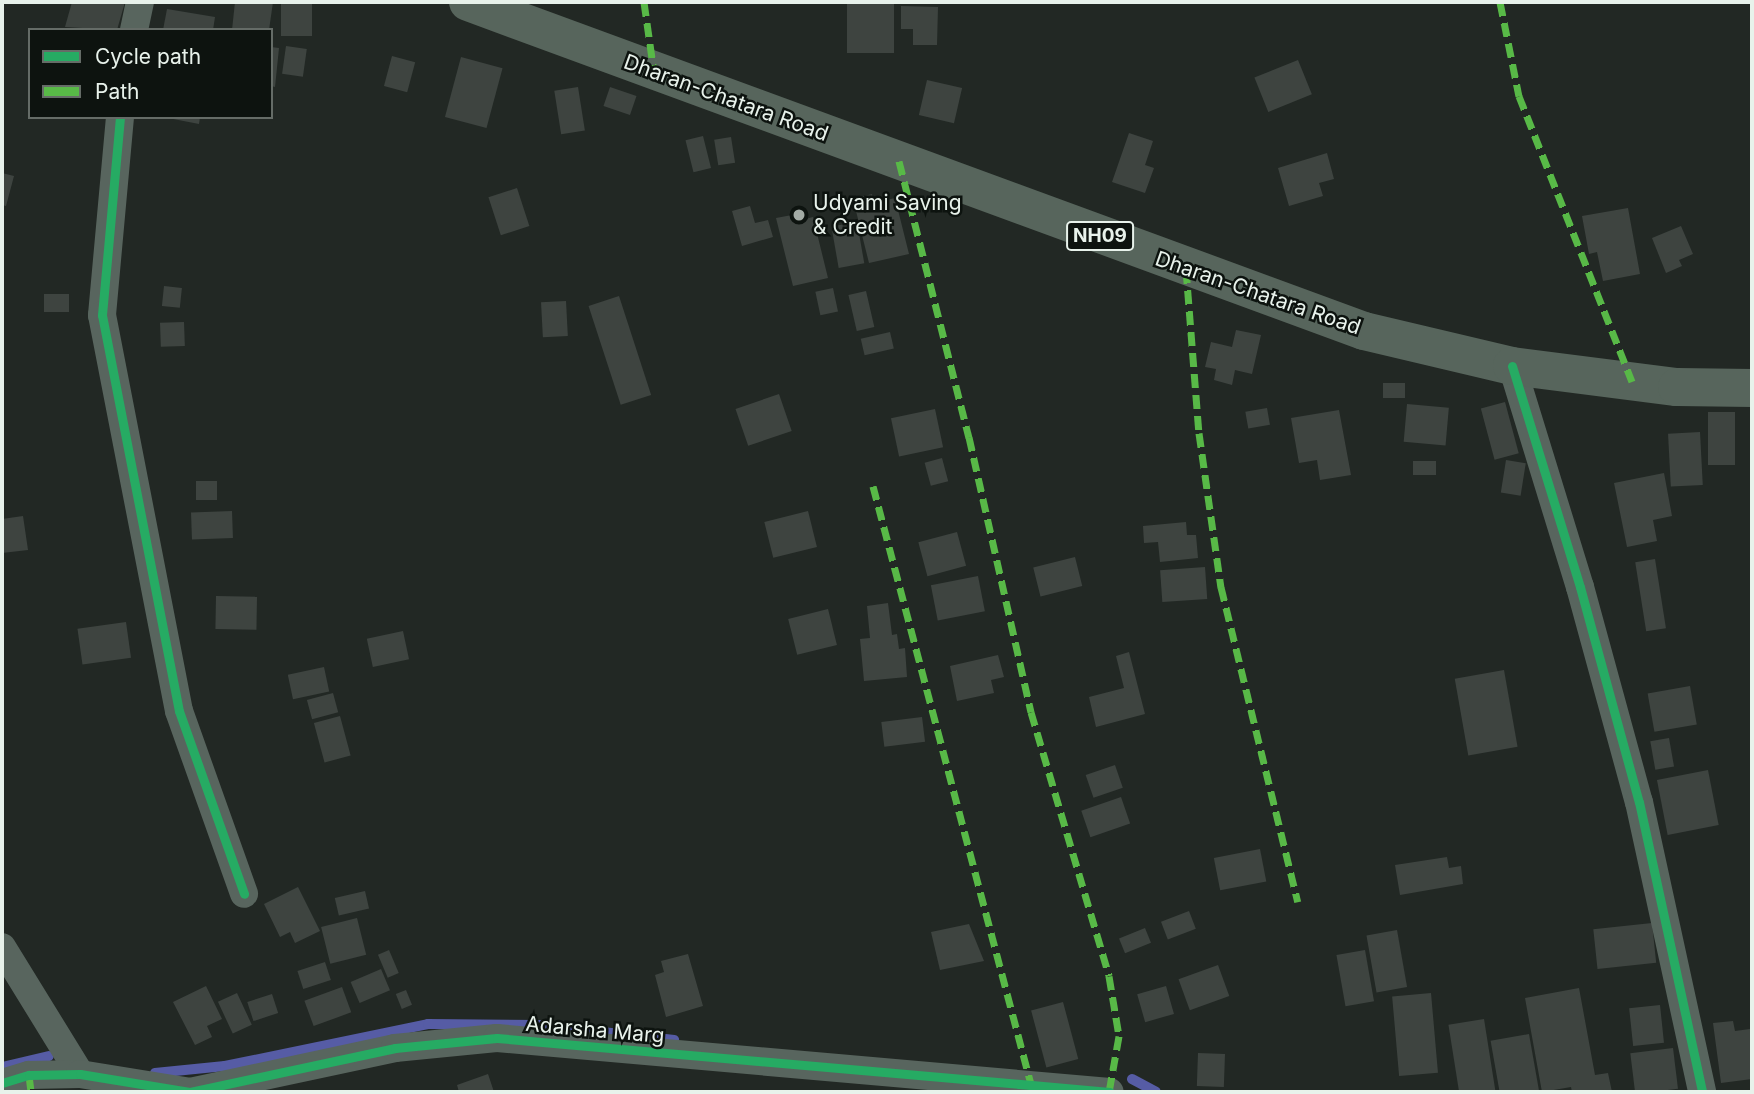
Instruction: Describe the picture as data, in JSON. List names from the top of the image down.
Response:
{
  "streets": {
    "main road": ["Dharan-Chatara Road", "NH09"],
    "street": ["Adarsha Marg"]
  },
  "places": ["Udyami Saving & Credit"],
  "legend": ["Cycle path", "Path"]
}
